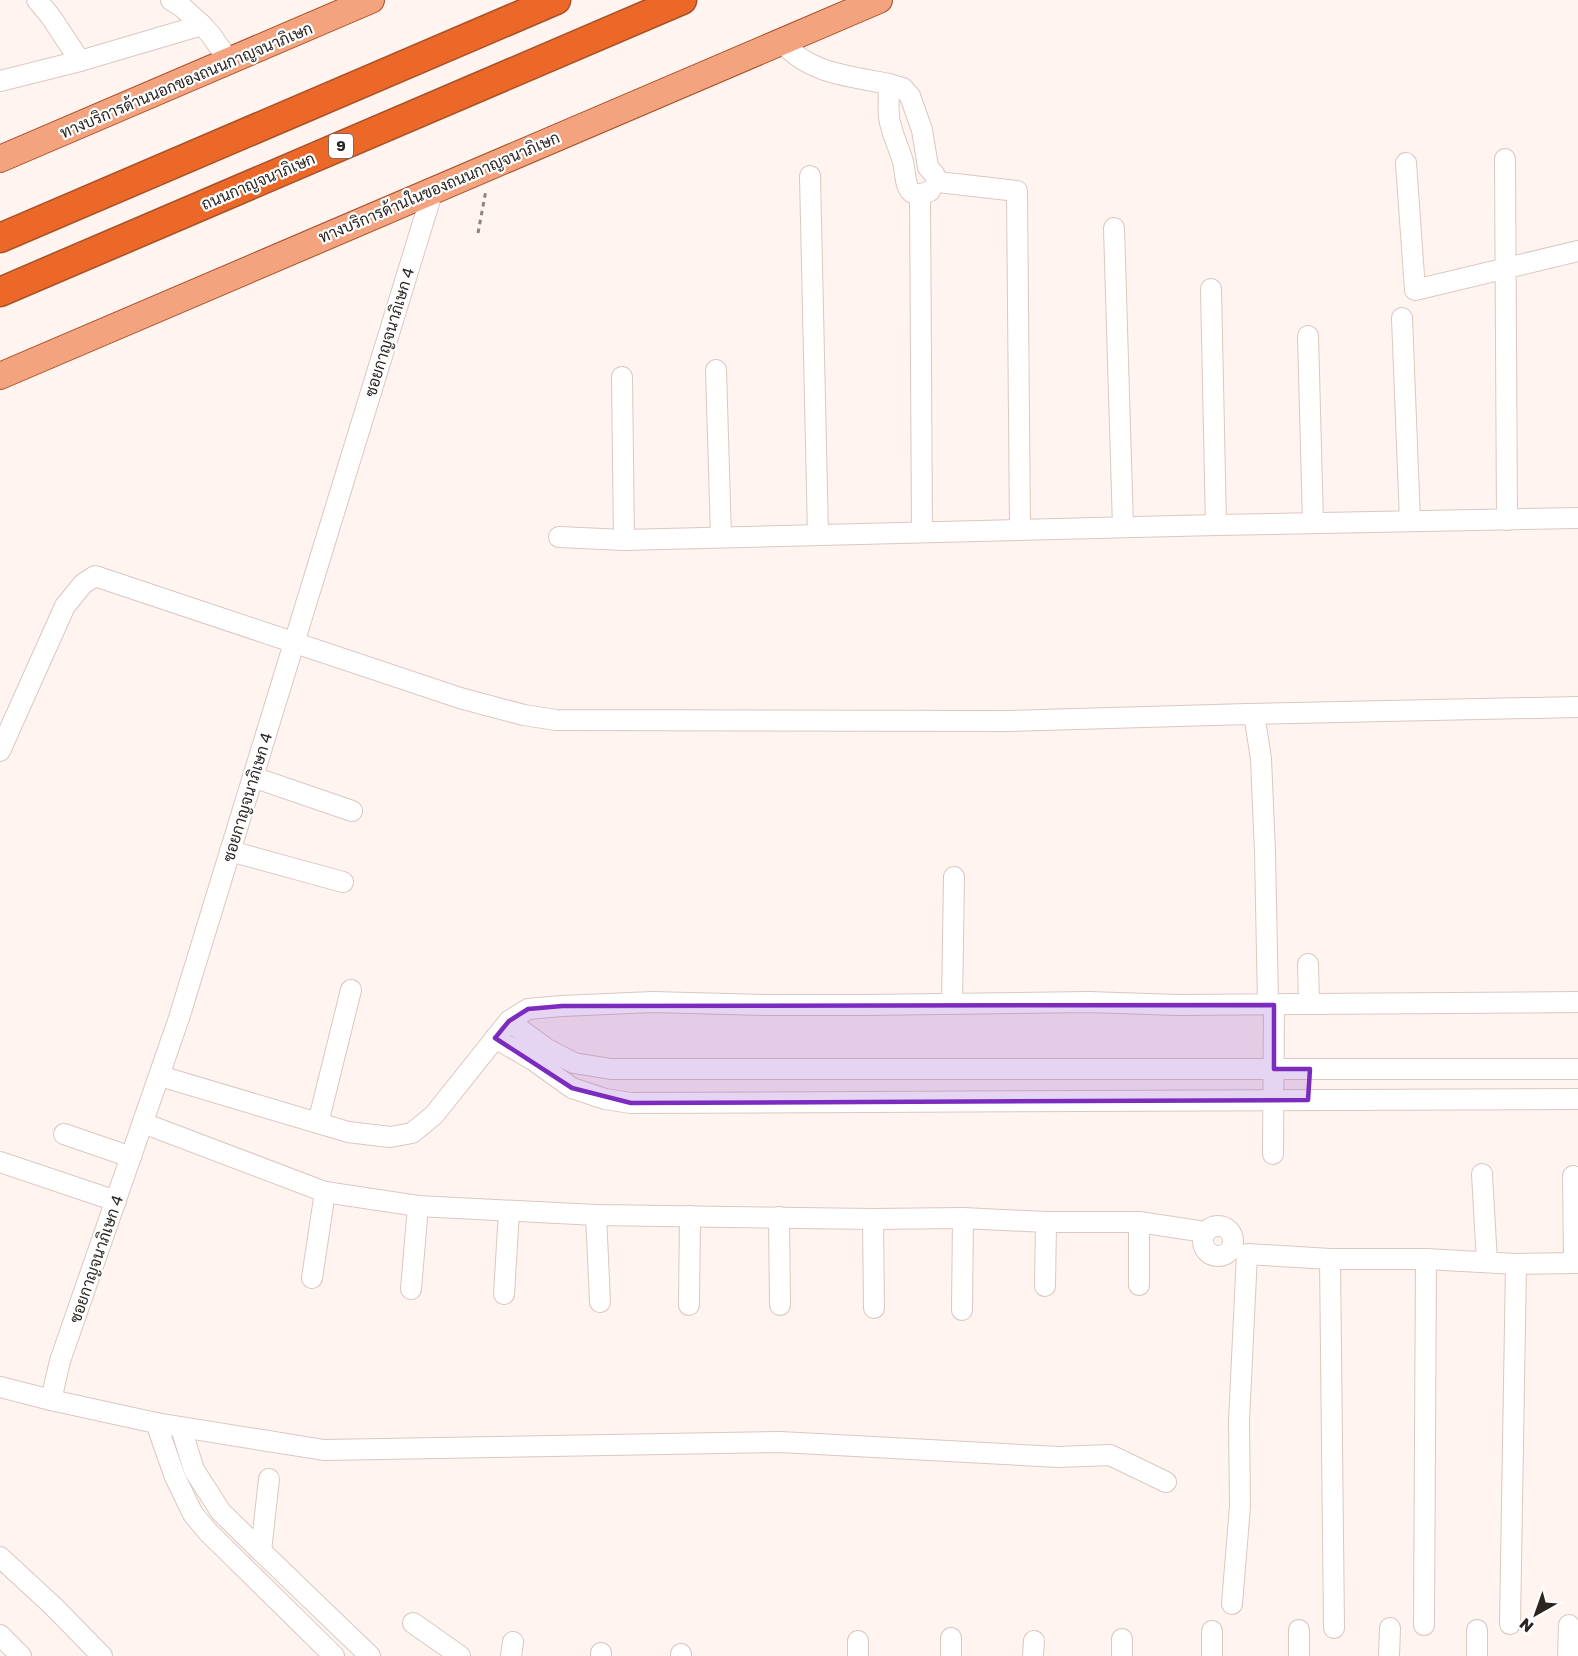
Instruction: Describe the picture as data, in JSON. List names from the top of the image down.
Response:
{
  "streets": {
    "highway": ["9", "ถนนกาญจนาภิเษก"],
    "main road": ["ทางบริการด้านนอกของถนนกาญจนาภิเษก", "ทางบริการด้านในของถนนกาญจนาภิเษก"],
    "street": ["ซอยกาญจนาภิเษก 4"]
  },
  "crossings": [
    ["ทางบริการด้านในของถนนกาญจนาภิเษก", "ซอยกาญจนาภิเษก 4"]
  ],
  "north": "bottom left"
}
